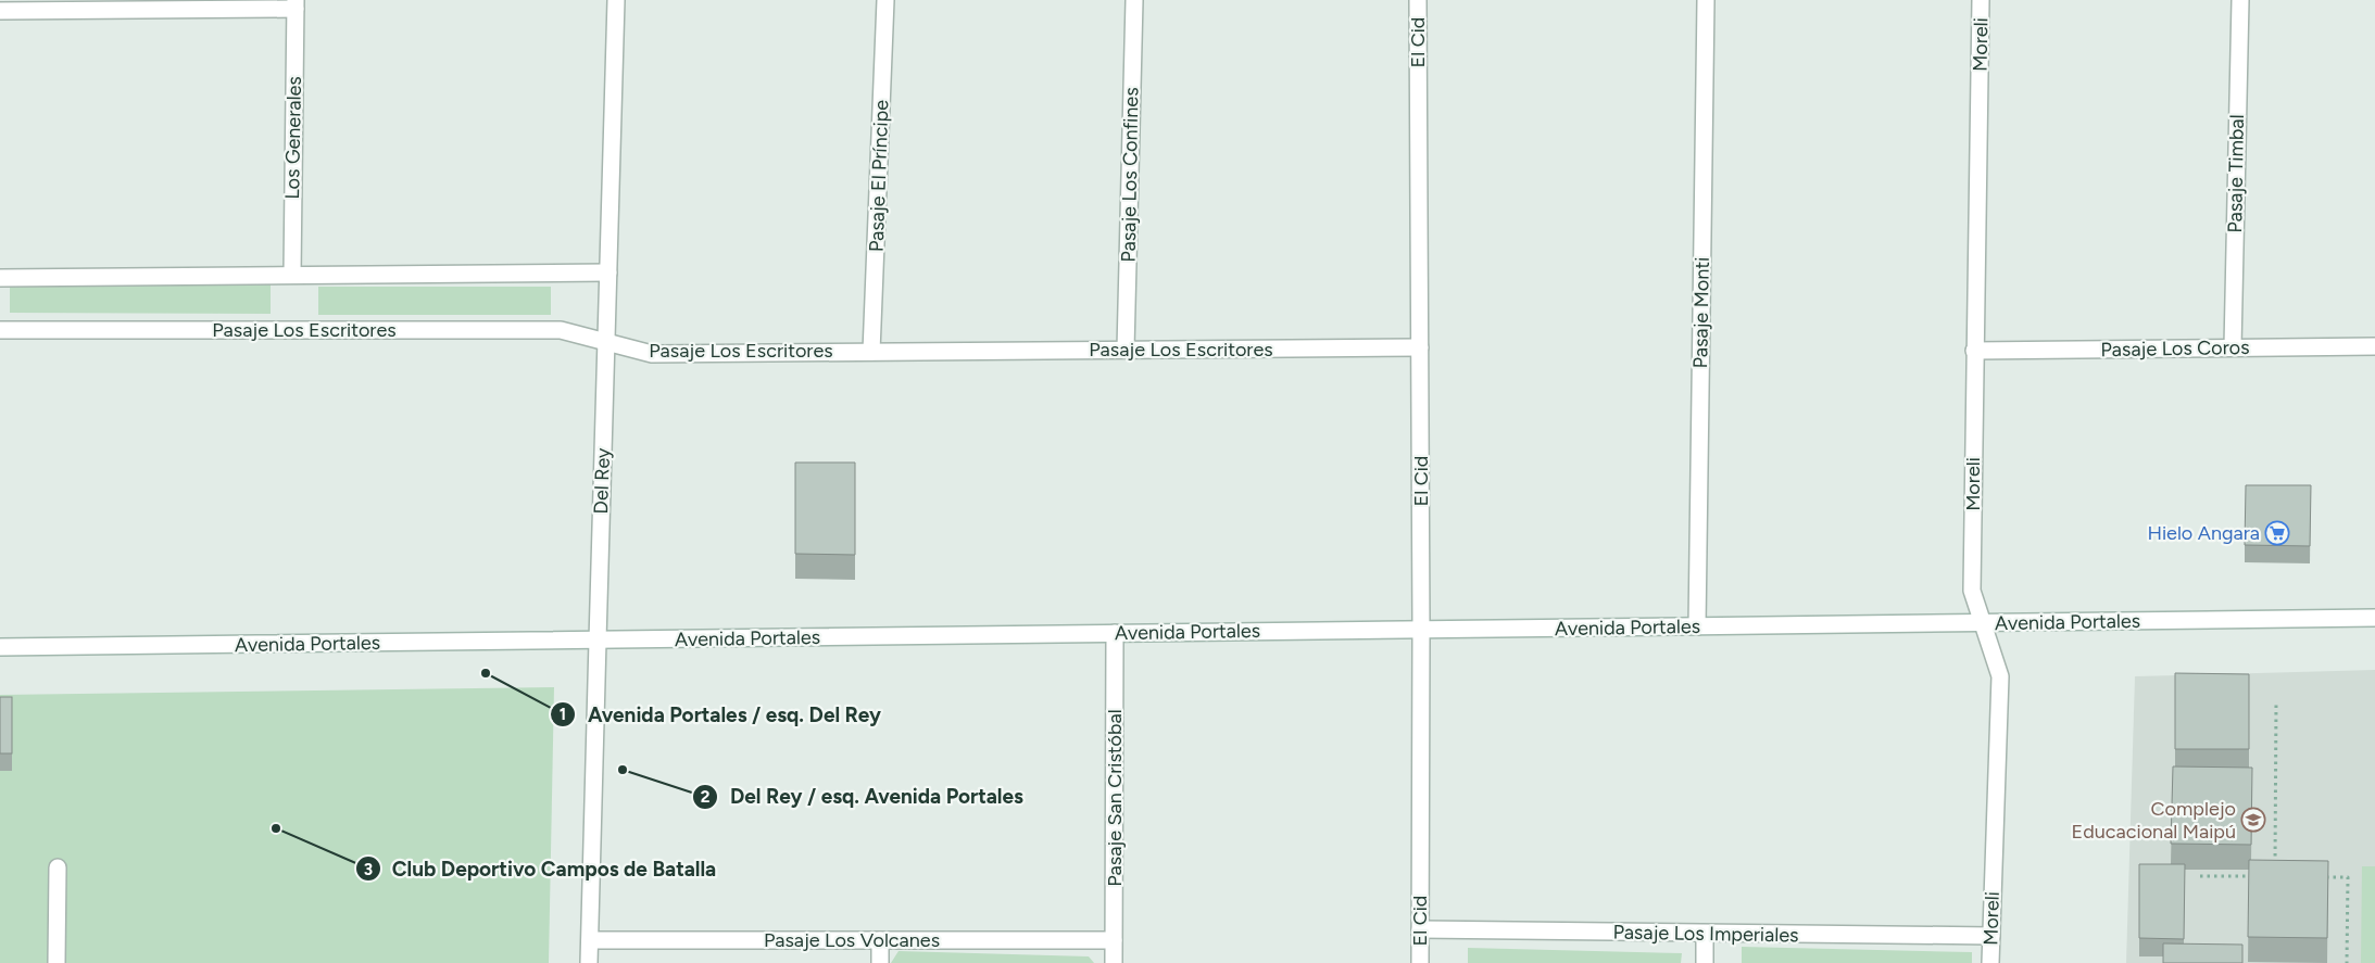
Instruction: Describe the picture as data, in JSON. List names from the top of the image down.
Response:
{
  "streets": {
    "street": [
      "El Cid",
      "Moreli",
      "Los Generales",
      "Pasaje Timbal",
      "Pasaje Los Confines",
      "Pasaje El Príncipe",
      "Pasaje Monti",
      "Pasaje Los Escritores",
      "Pasaje Los Coros",
      "Del Rey",
      "Avenida Portales",
      "Pasaje San Cristóbal",
      "Pasaje Los Imperiales",
      "Pasaje Los Volcanes"
    ]
  },
  "crossings": [
    ["El Cid", "Pasaje Los Escritores"],
    ["El Cid", "Avenida Portales"],
    ["El Cid", "Pasaje Los Imperiales"],
    ["Moreli", "Pasaje Los Coros"],
    ["Moreli", "Avenida Portales"],
    ["Moreli", "Pasaje Los Imperiales"],
    ["Pasaje Timbal", "Pasaje Los Coros"],
    ["Pasaje Los Confines", "Pasaje Los Escritores"],
    ["Pasaje El Príncipe", "Pasaje Los Escritores"],
    ["Pasaje Monti", "Avenida Portales"],
    ["Pasaje Los Escritores", "Del Rey"],
    ["Del Rey", "Avenida Portales"],
    ["Del Rey", "Pasaje Los Volcanes"],
    ["Avenida Portales", "Pasaje San Cristóbal"],
    ["Pasaje San Cristóbal", "Pasaje Los Volcanes"]
  ],
  "places": {
    "supermarket": ["Hielo Angara"],
    "other": ["Avenida Portales / esq. Del Rey", "Del Rey / esq. Avenida Portales", "Club Deportivo Campos de Batalla"],
    "school or university": ["Complejo Educacional Maipú"]
  }
}
